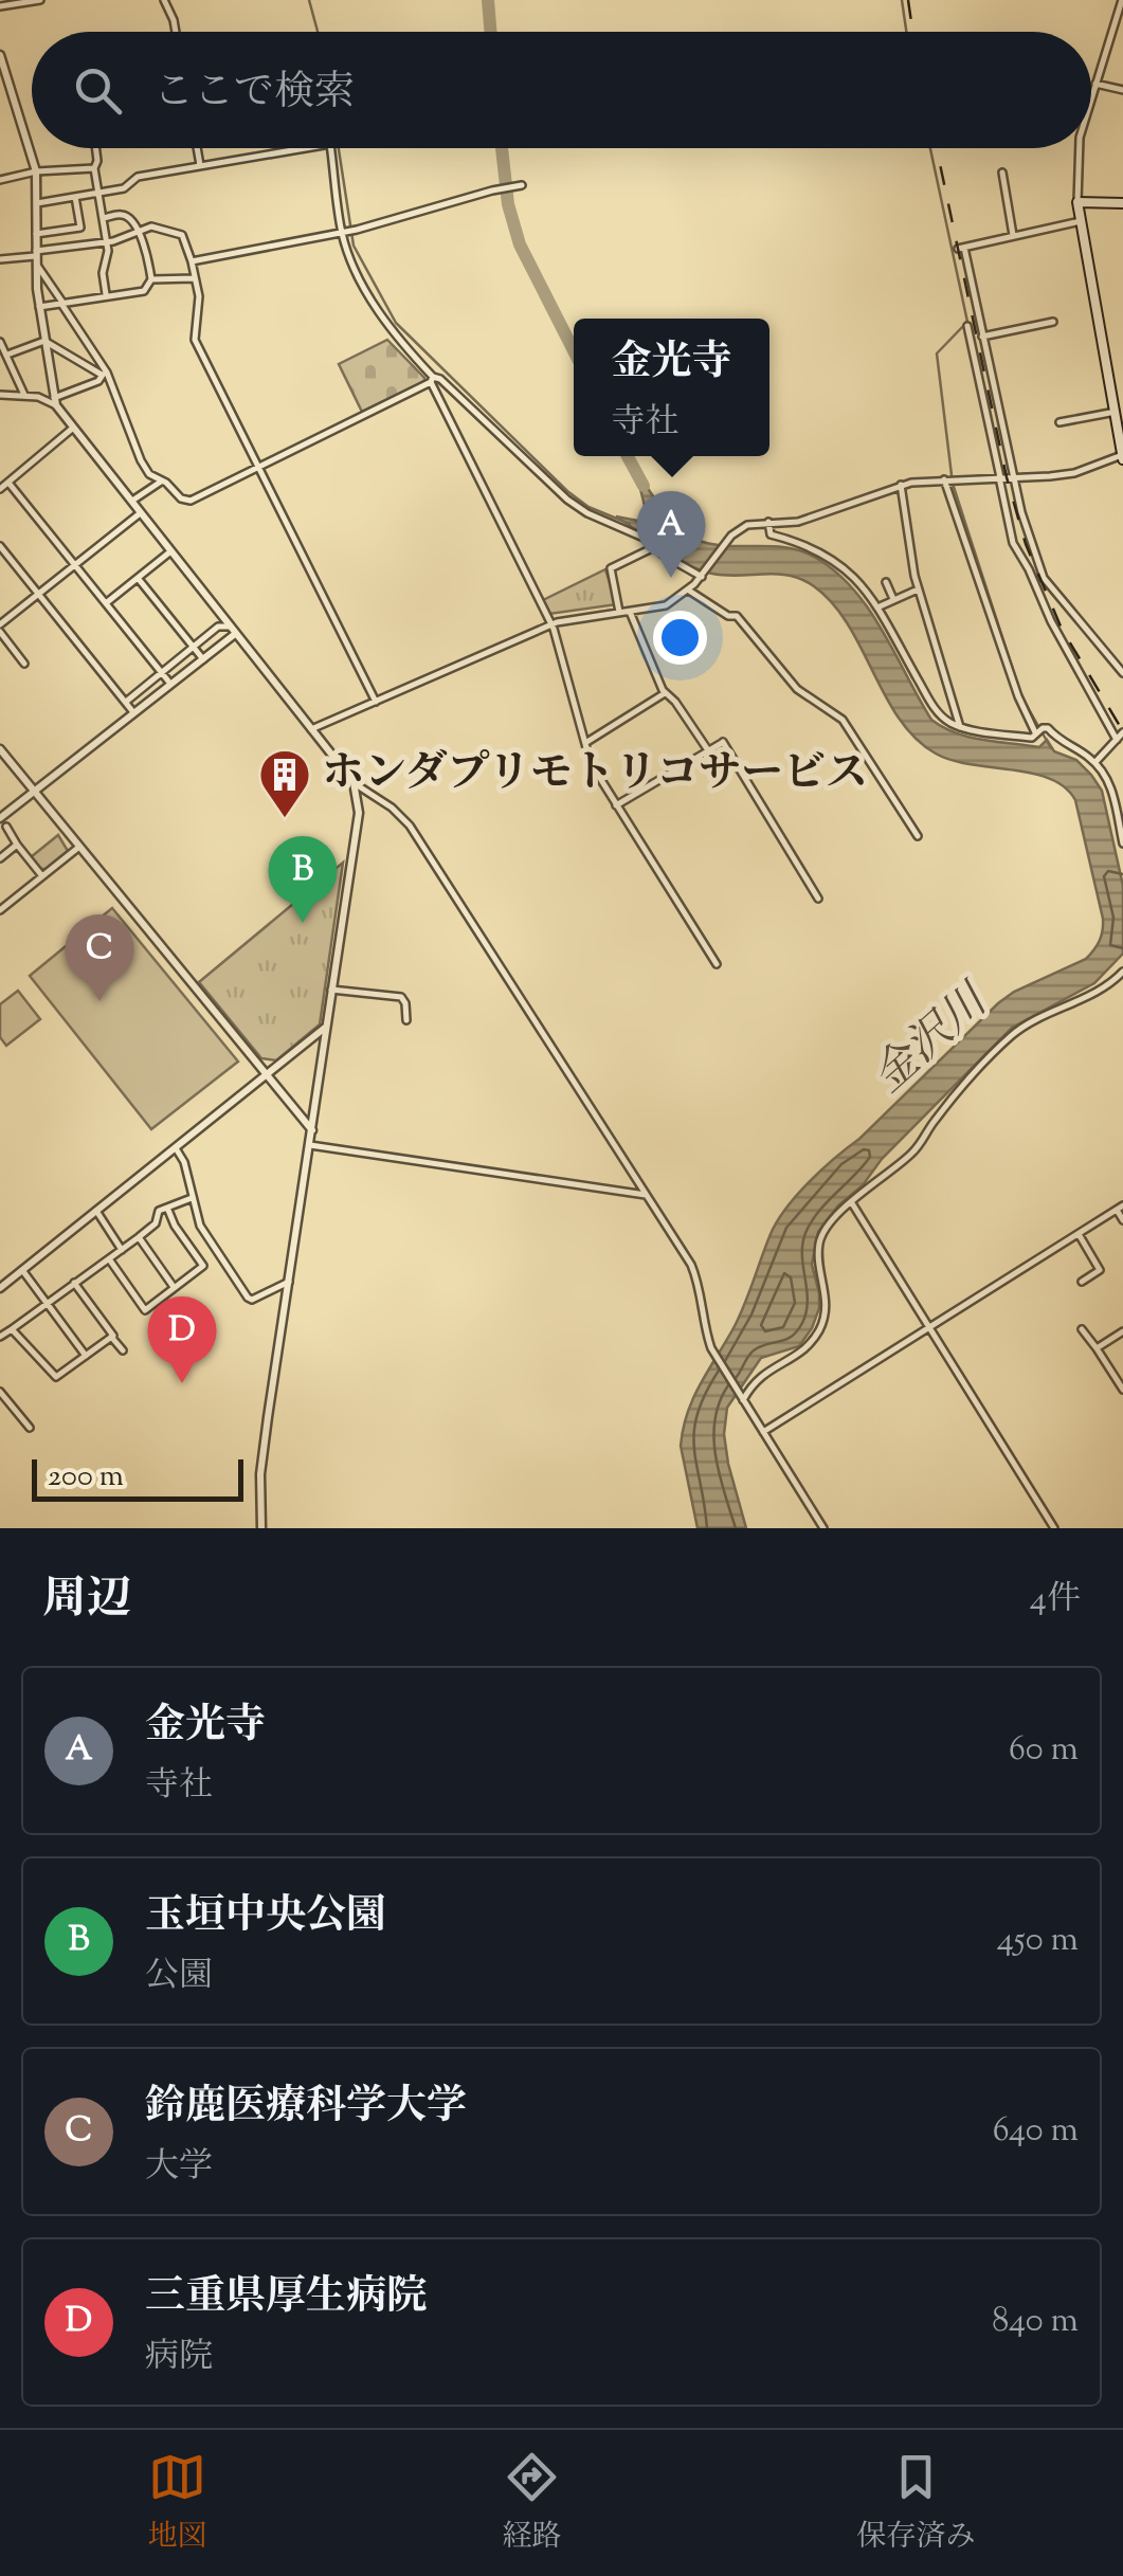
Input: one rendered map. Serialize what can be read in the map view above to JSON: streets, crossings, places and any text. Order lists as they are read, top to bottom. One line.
{"water":["金沢川"],"places":{"building":["ホンダプリモトリコサービス"]},"scale_bar":"200 m","page":{"search":"ここで検索","popup":["金光寺","寺社"],"pins":["A","B","C","D"],"scale":"200 m","heading":["周辺","4件"],"list":[{"mark":"A","name":"金光寺","note":"寺社","value":"60 m"},{"mark":"B","name":"玉垣中央公園","note":"公園","value":"450 m"},{"mark":"C","name":"鈴鹿医療科学大学","note":"大学","value":"640 m"},{"mark":"D","name":"三重県厚生病院","note":"病院","value":"840 m"}],"nav":["地図","経路","保存済み"]}}
